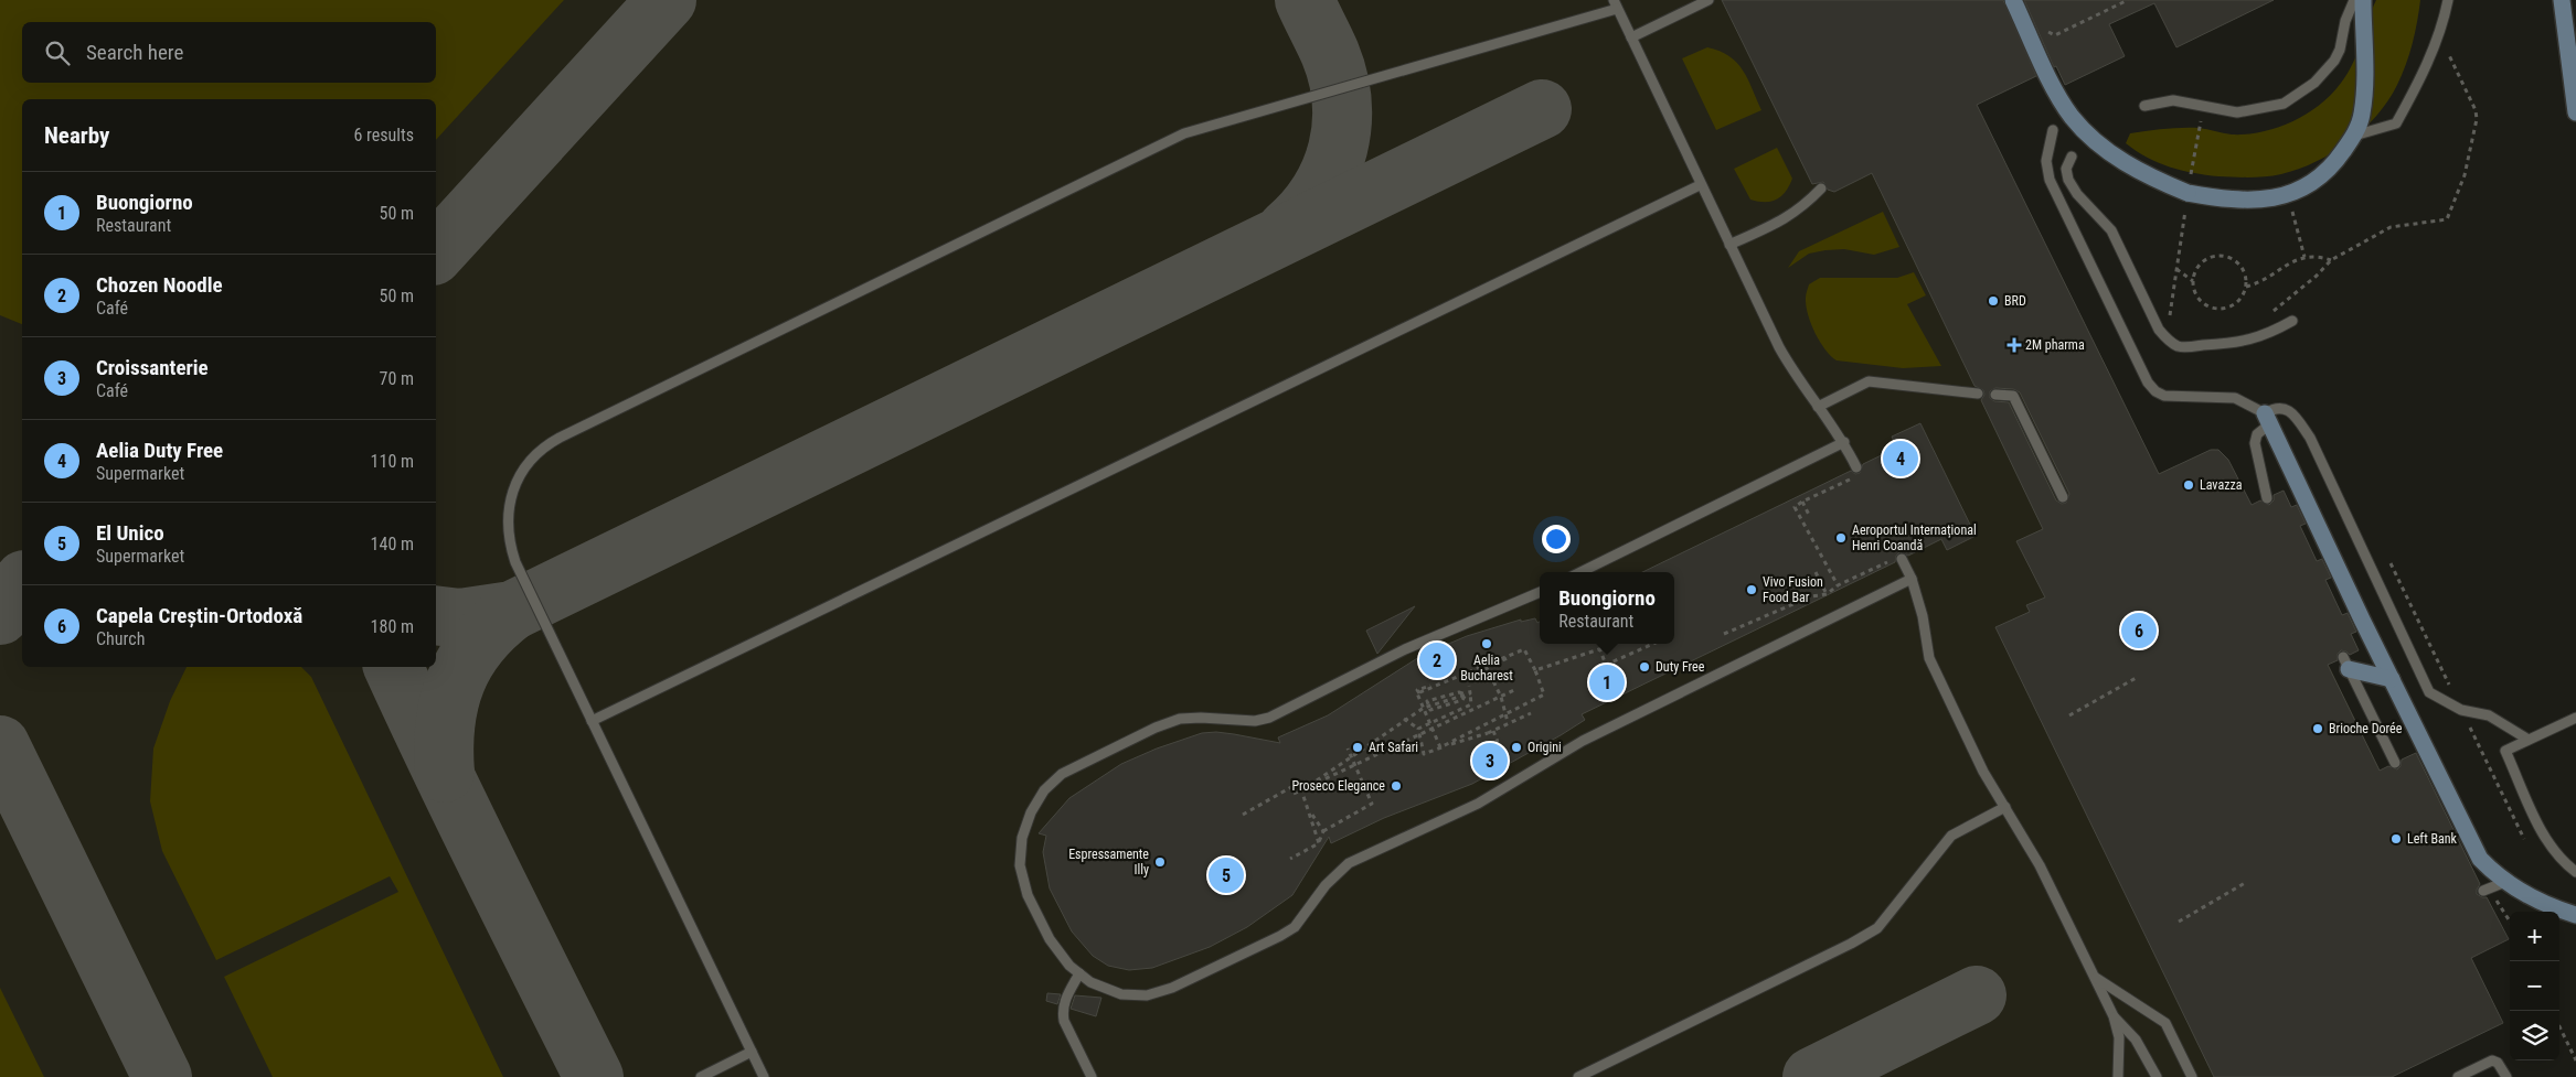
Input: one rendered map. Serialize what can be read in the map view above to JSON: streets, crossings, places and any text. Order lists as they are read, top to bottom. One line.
{"places":{"other":["BRD","Lavazza","Aeroportul Internațional Henri Coandă","Vivo Fusion Food Bar","Aelia Bucharest","Duty Free","Brioche Dorée","Art Safari","Origini","Proseco Elegance","Left Bank","Espressamente Illy"],"health":["2M pharma"]},"page":{"search":"Search here","heading":["Nearby","6 results"],"list":[{"mark":"1","name":"Buongiorno","note":"Restaurant","value":"50 m"},{"mark":"2","name":"Chozen Noodle","note":"Café","value":"50 m"},{"mark":"3","name":"Croissanterie","note":"Café","value":"70 m"},{"mark":"4","name":"Aelia Duty Free","note":"Supermarket","value":"110 m"},{"mark":"5","name":"El Unico","note":"Supermarket","value":"140 m"},{"mark":"6","name":"Capela Creștin-Ortodoxă","note":"Church","value":"180 m"}],"pins":["4","6","2","1","3","5"],"popup":["Buongiorno","Restaurant"],"map_buttons":["+","−"]}}
